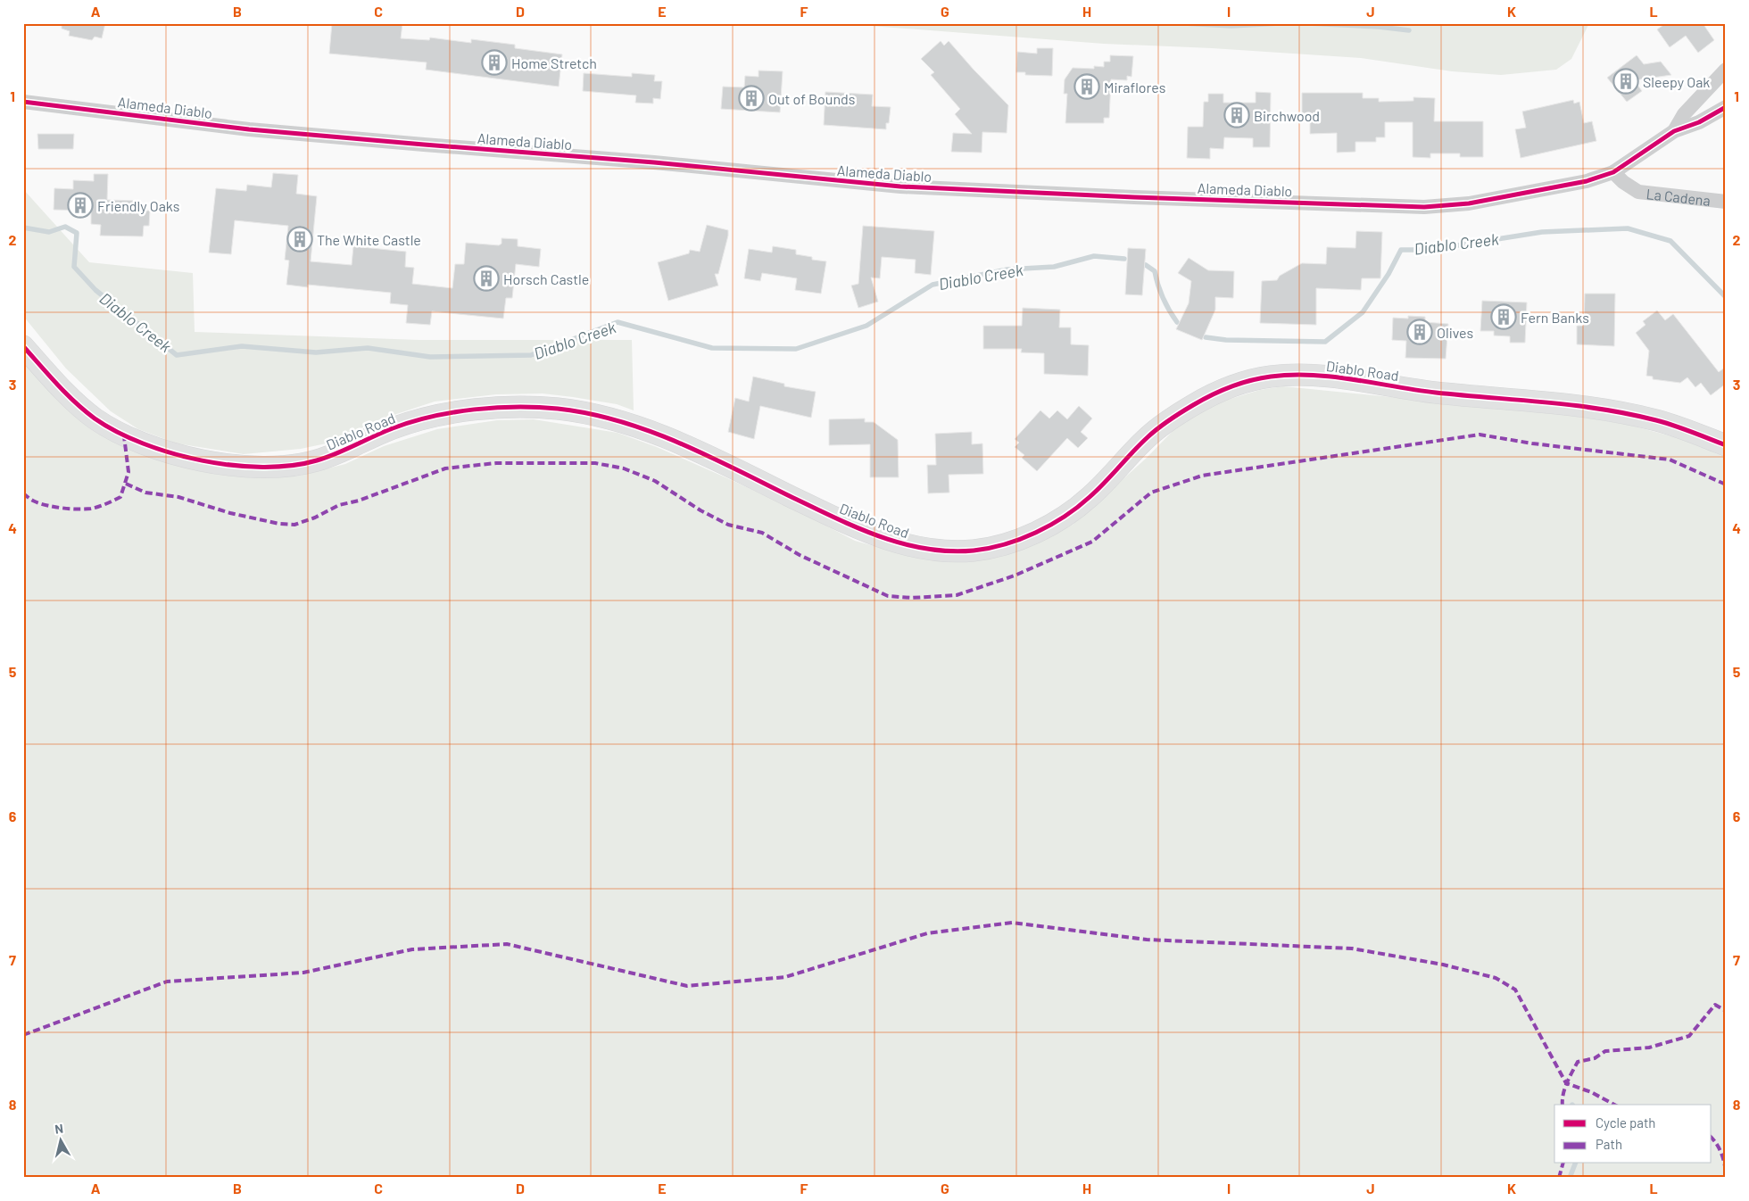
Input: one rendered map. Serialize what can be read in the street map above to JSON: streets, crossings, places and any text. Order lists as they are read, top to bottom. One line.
{"streets":{"street":["Alameda Diablo","La Cadena","Diablo Road"]},"crossings":[["Alameda Diablo","La Cadena"]],"water":["Diablo Creek"],"places":{"building":["Home Stretch","Sleepy Oak","Miraflores","Out of Bounds","Birchwood","Friendly Oaks","The White Castle","Horsch Castle","Fern Banks","Olives"]},"legend":["Cycle path","Path"],"north":"top","grid":{"columns":["A","B","C","D","E","F","G","H","I","J","K","L"],"rows":["1","2","3","4","5","6","7","8"]}}
